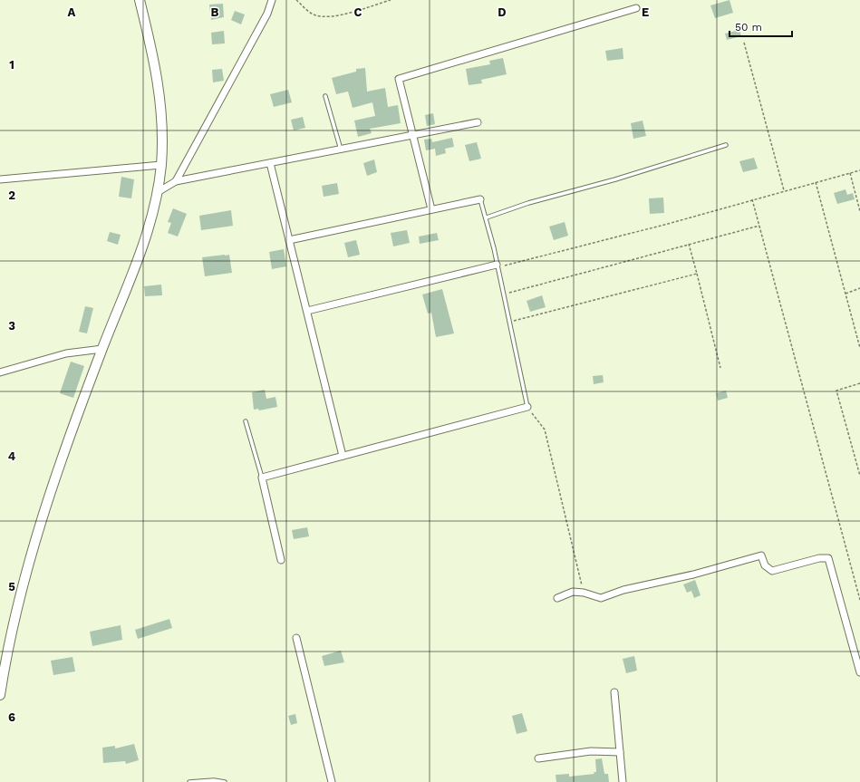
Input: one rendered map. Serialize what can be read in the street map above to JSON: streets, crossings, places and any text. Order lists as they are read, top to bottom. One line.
{"scale_bar":"50 m","grid":{"columns":["A","B","C","D","E"],"rows":["1","2","3","4","5","6"]}}
